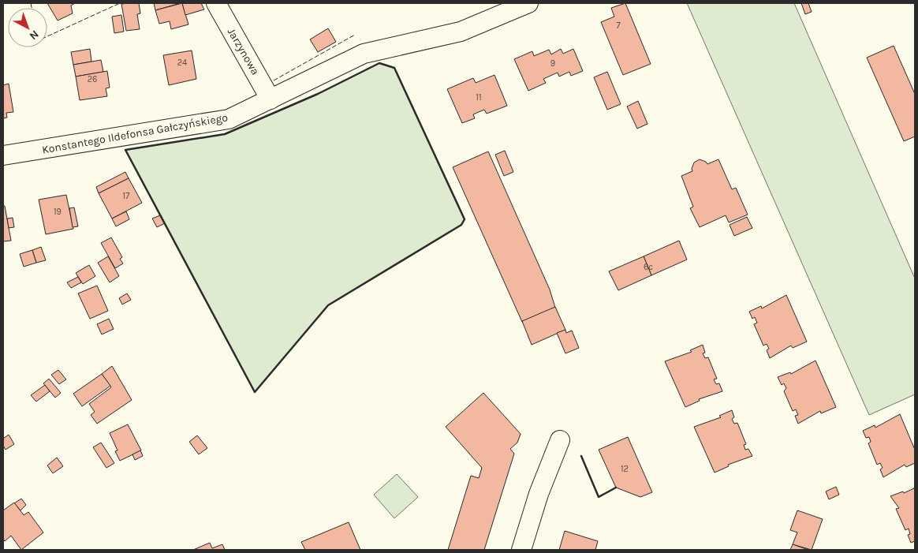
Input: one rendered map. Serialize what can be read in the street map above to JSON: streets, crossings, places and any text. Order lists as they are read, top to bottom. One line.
{"streets":{"street":["Jarzynowa","Konstantego Ildefonsa Gałczyńskiego"]},"crossings":[["Jarzynowa","Konstantego Ildefonsa Gałczyńskiego"]],"house_numbers":["7","24","9","26","11","17","19","6c","12"],"north":"bottom right"}
